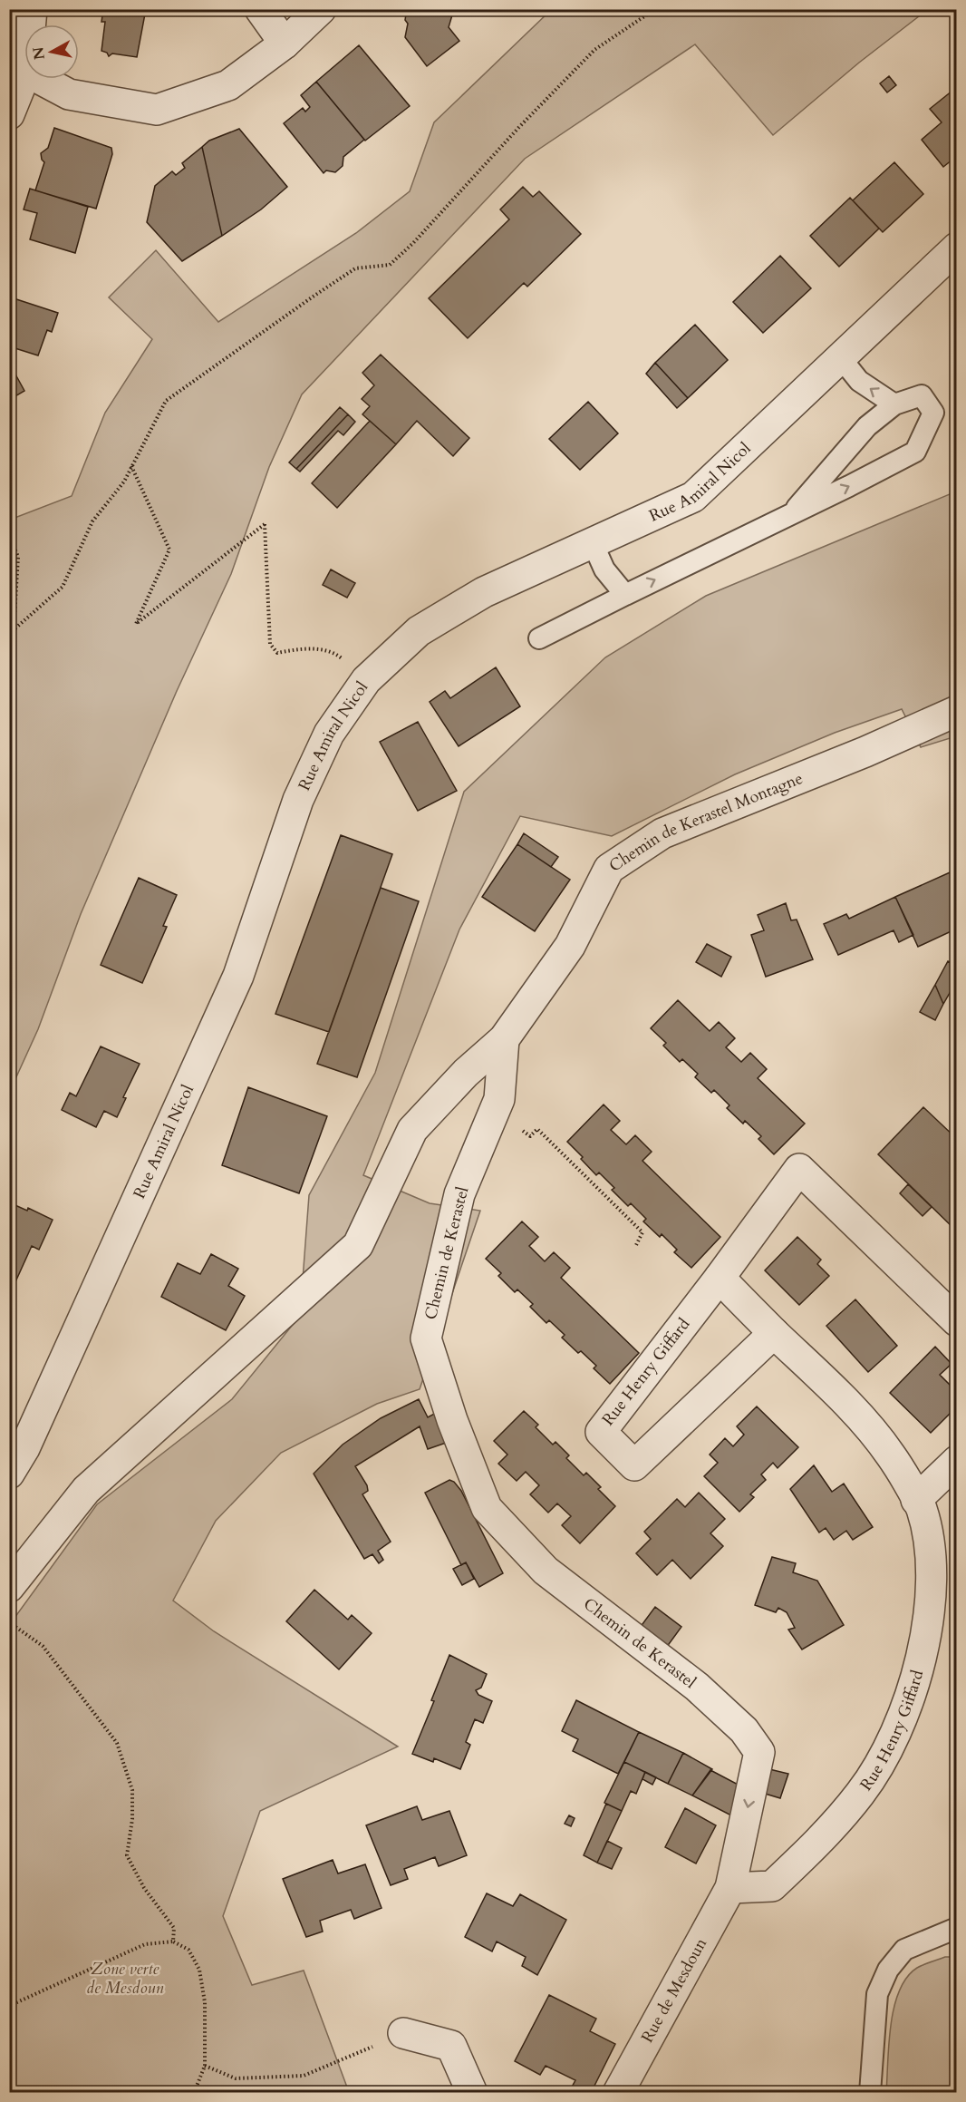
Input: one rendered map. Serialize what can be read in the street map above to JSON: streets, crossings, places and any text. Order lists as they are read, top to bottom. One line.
{"streets":{"street":["Rue Amiral Nicol","Chemin de Kerastel Montagne","Chemin de Kerastel","Rue Henry Giffard","Rue de Mesdoun"]},"crossings":[["Chemin de Kerastel Montagne","Chemin de Kerastel"],["Chemin de Kerastel","Rue Henry Giffard"],["Chemin de Kerastel","Rue de Mesdoun"],["Rue Henry Giffard","Rue de Mesdoun"]],"one_way":["Chemin de Kerastel"],"parks":["Zone verte de Mesdoun"],"north":"left"}
